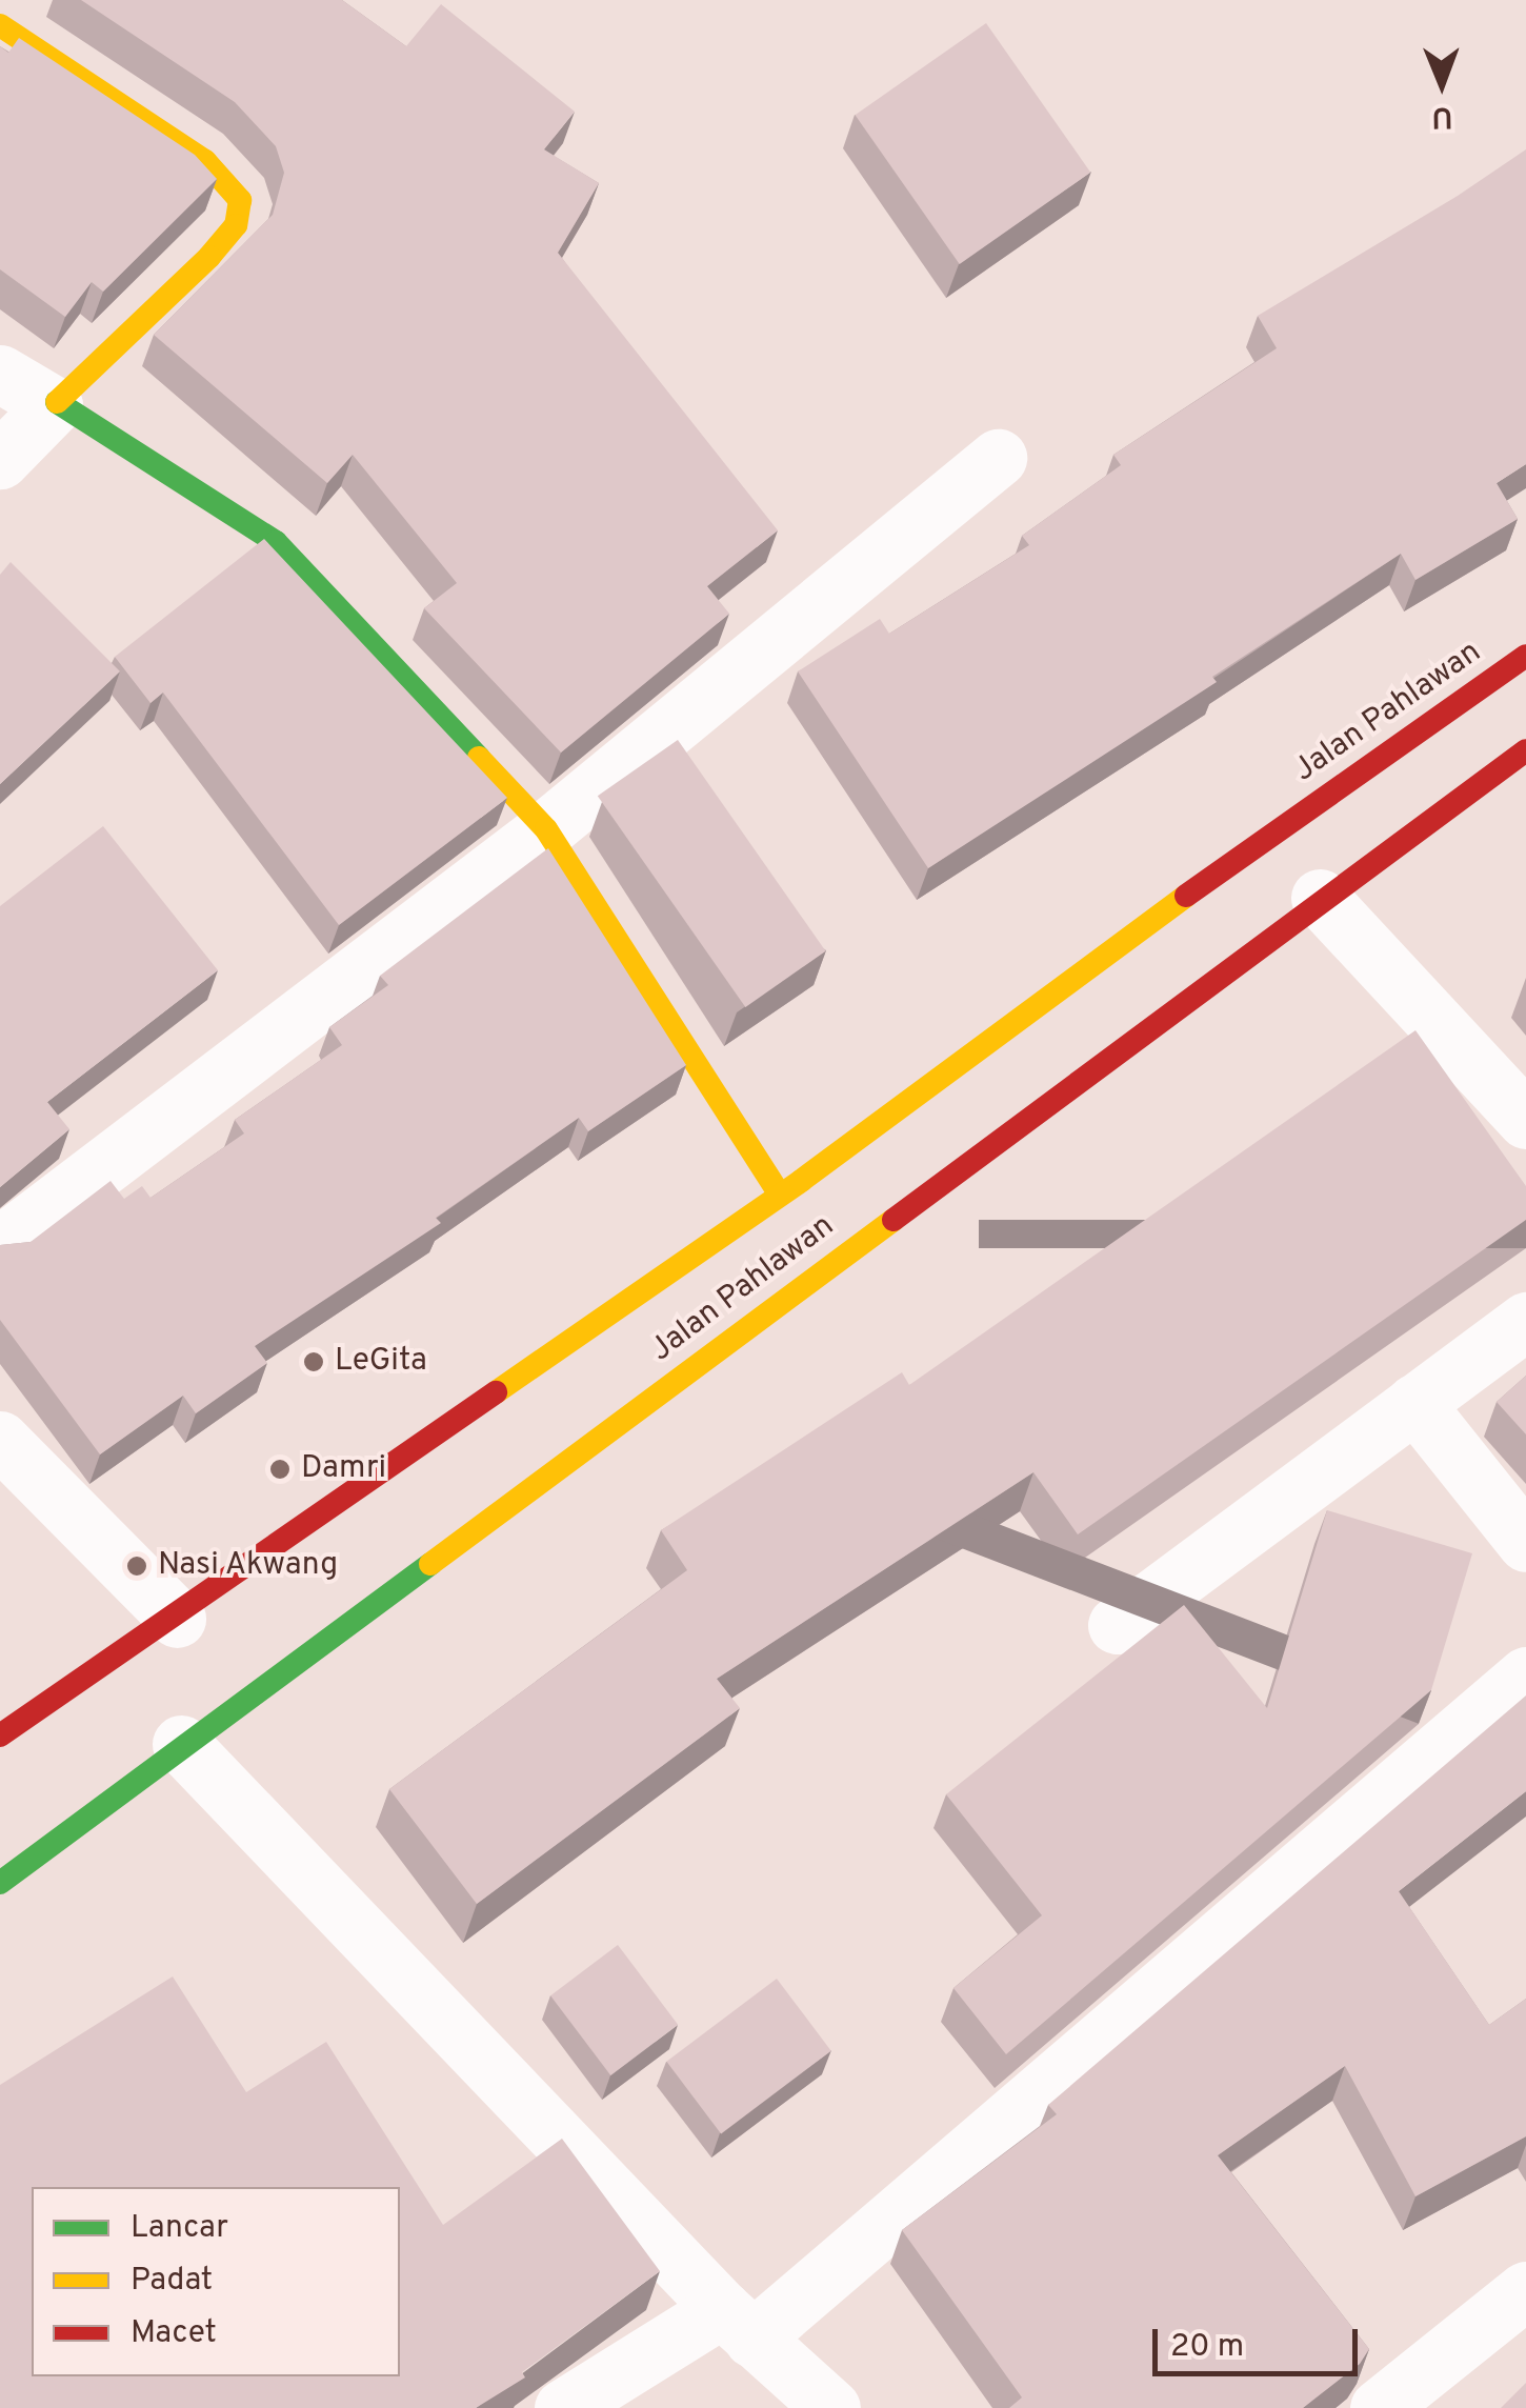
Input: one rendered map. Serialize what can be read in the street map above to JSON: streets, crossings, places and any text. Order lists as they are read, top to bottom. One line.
{"streets":{"main road":["Jalan Pahlawan"]},"places":["LeGita","Damri","Nasi Akwang"],"legend":["Lancar","Padat","Macet"],"scale_bar":"20 m","north":"bottom"}
